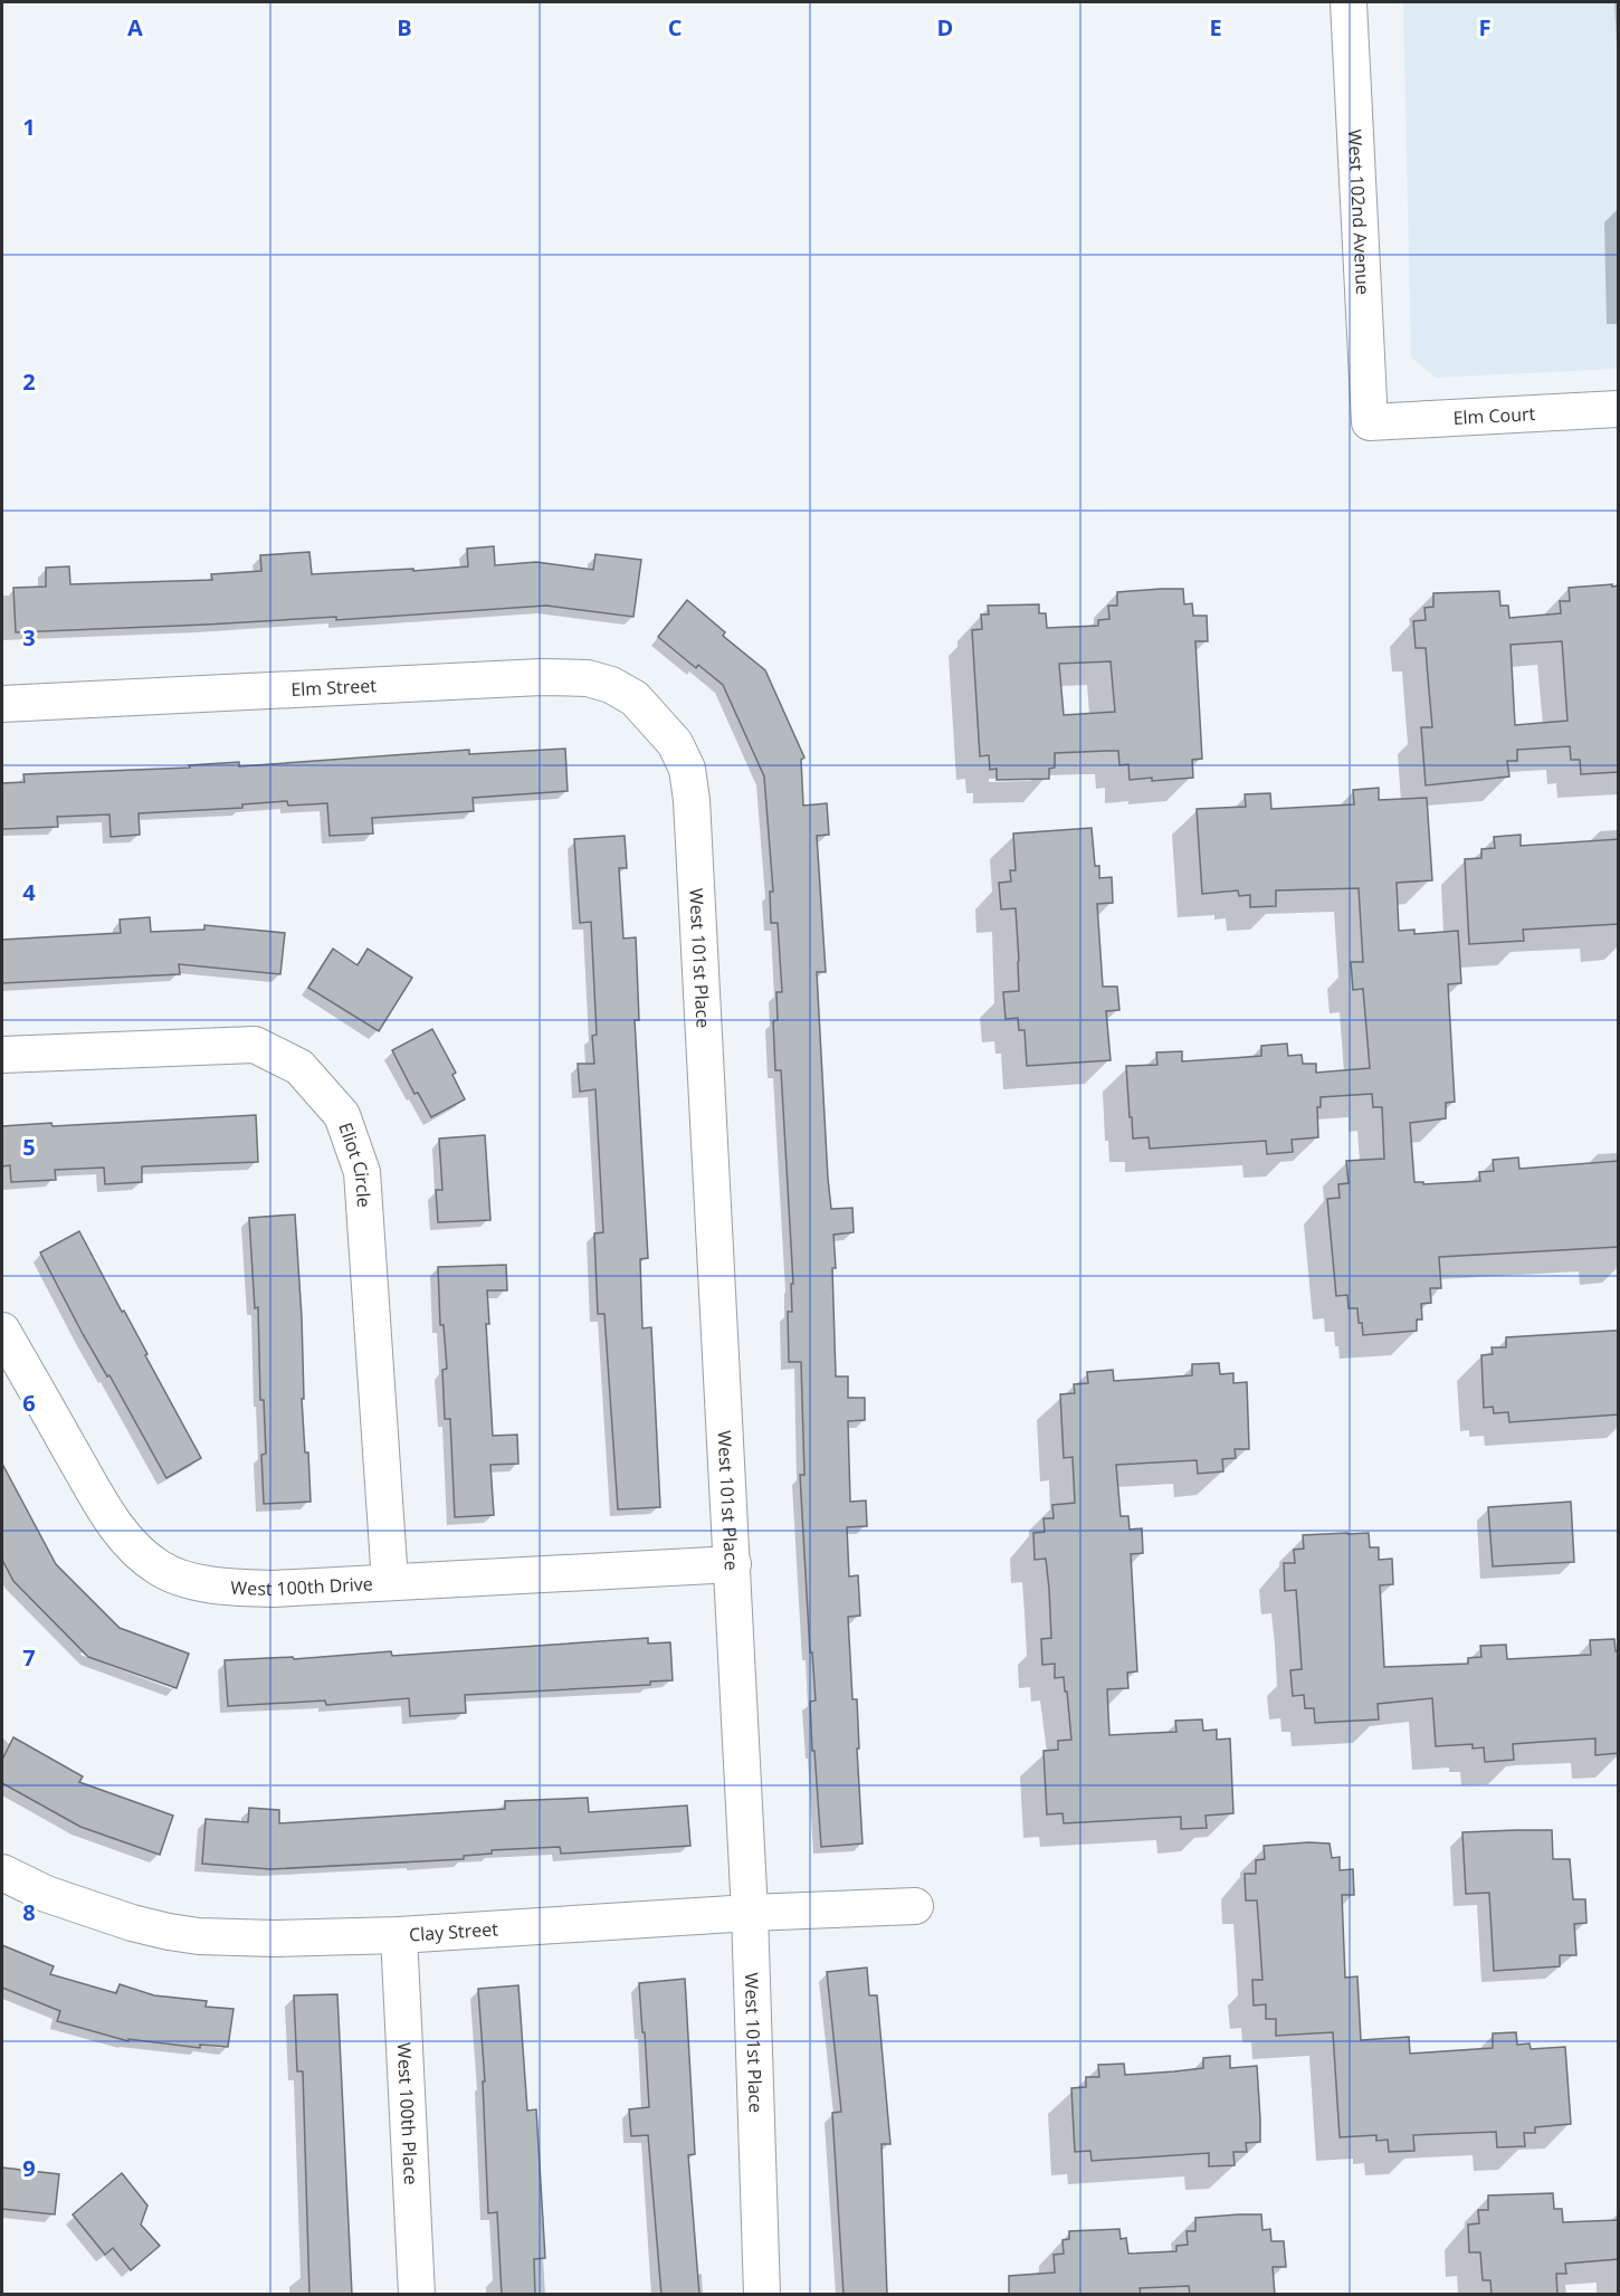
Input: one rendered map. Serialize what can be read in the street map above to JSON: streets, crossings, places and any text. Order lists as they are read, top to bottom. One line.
{"streets":{"street":["West 102nd Avenue","Elm Court","Elm Street","West 101st Place","Eliot Circle","West 100th Drive","Clay Street","West 100th Place"]},"crossings":[["West 102nd Avenue","Elm Court"],["Elm Street","West 101st Place"],["West 101st Place","West 100th Drive"],["West 101st Place","Clay Street"],["Eliot Circle","West 100th Drive"],["Clay Street","West 100th Place"]],"grid":{"columns":["A","B","C","D","E","F"],"rows":["1","2","3","4","5","6","7","8","9"]}}
